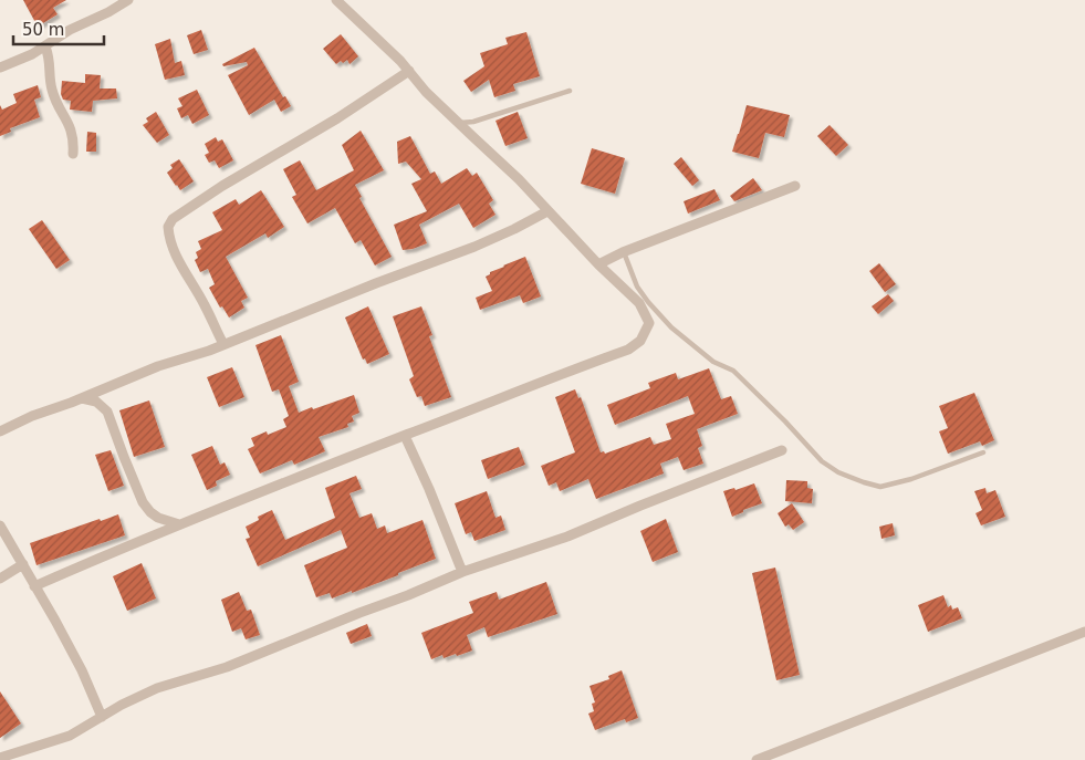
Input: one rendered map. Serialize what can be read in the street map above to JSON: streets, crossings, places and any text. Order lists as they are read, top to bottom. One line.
{"scale_bar":"50 m"}
